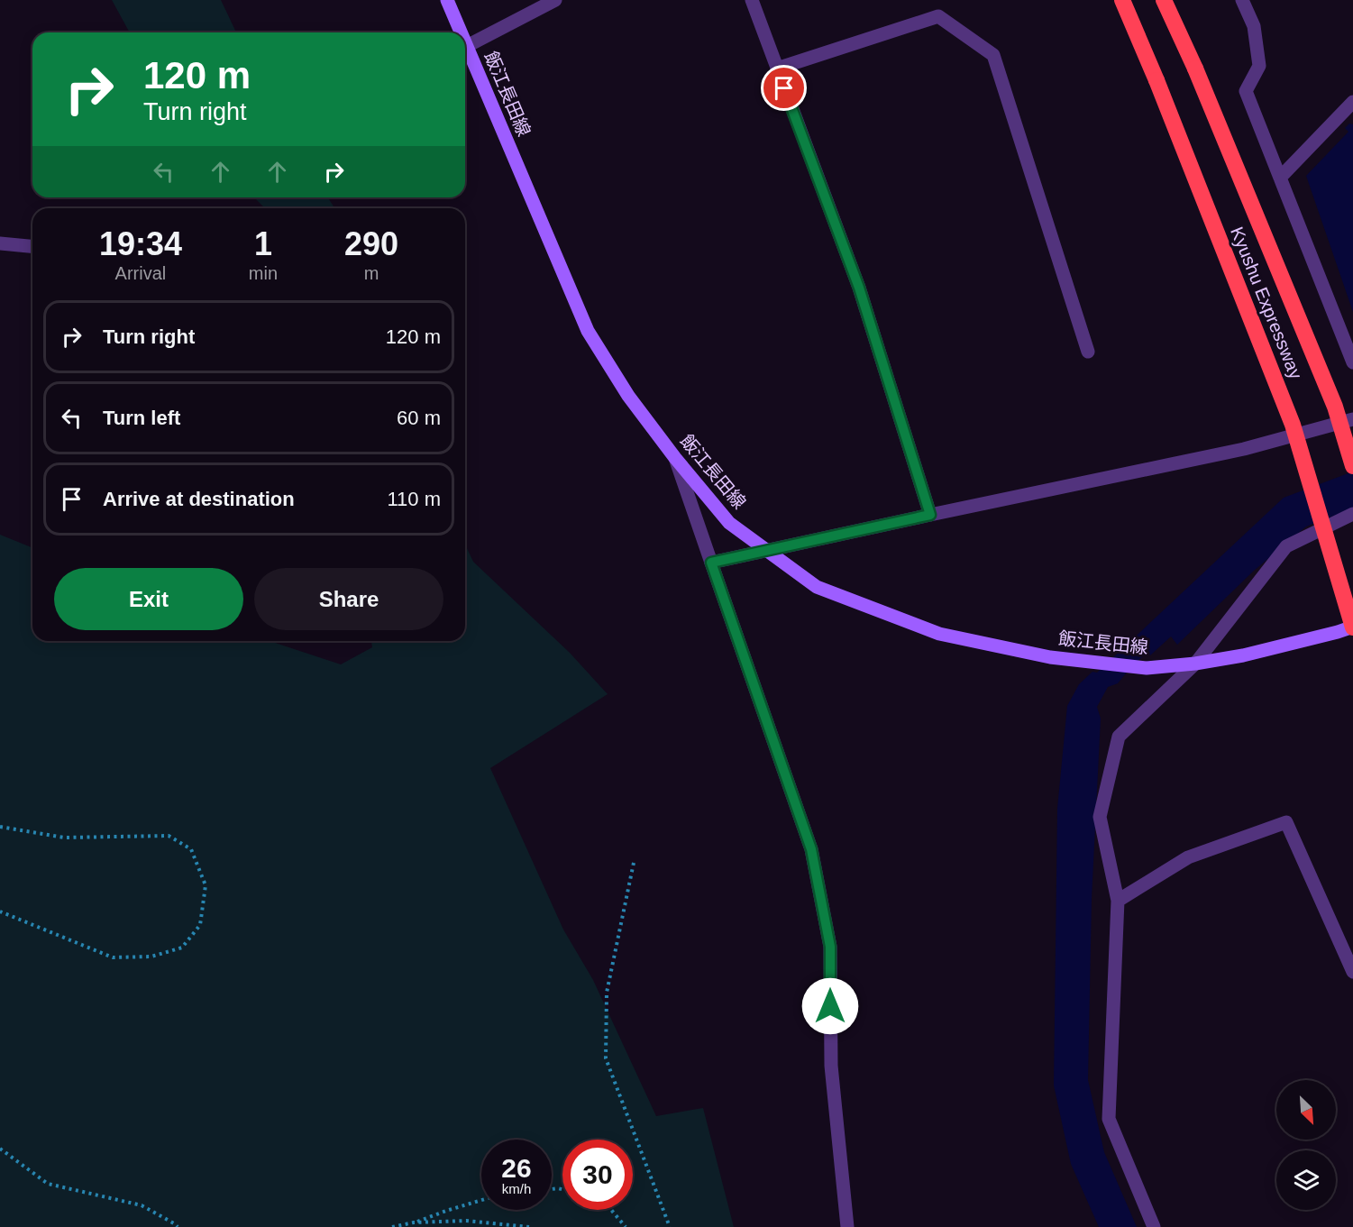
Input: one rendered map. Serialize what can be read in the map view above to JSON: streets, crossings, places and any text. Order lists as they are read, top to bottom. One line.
{"streets":{"highway":["Kyushu Expressway"],"main road":["飯江長田線"]},"crossings":[["飯江長田線","Kyushu Expressway"]],"north":"bottom right","page":{"turn":["120 m","Turn right"],"eta":["19:34","Arrival","1","min","290","m"],"list":[{"name":"Turn right","value":"120 m"},{"name":"Turn left","value":"60 m"},{"name":"Arrive at destination","value":"110 m"}],"buttons":["Exit","Share"],"speed":"26 km/h","limit":"30"}}
